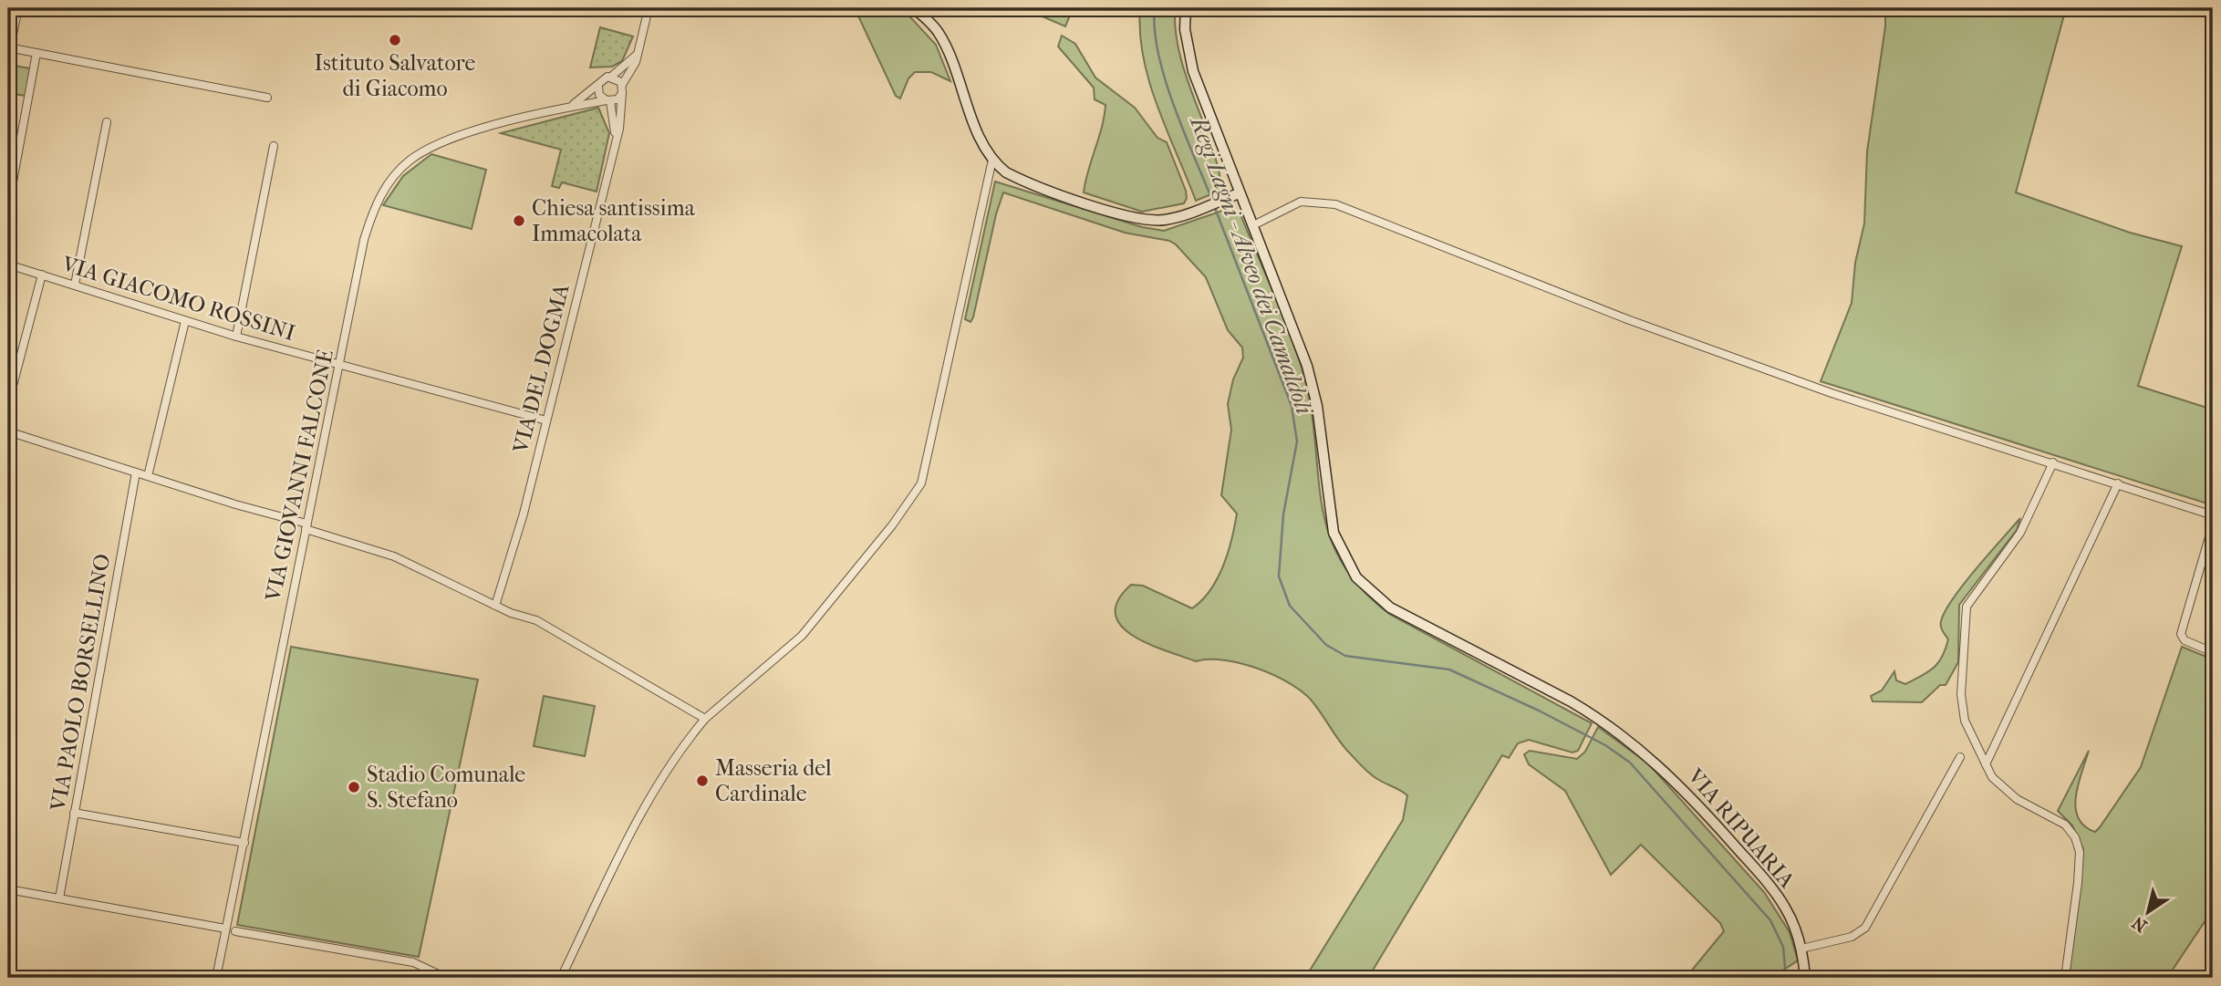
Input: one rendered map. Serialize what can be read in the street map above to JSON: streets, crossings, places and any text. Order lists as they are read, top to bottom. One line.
{"streets":{"street":["VIA GIACOMO ROSSINI","VIA DEL DOGMA","VIA GIOVANNI FALCONE","VIA PAOLO BORSELLINO","VIA RIPUARIA"]},"crossings":[["VIA GIACOMO ROSSINI","VIA DEL DOGMA"],["VIA GIACOMO ROSSINI","VIA GIOVANNI FALCONE"],["VIA DEL DOGMA","VIA GIOVANNI FALCONE"]],"water":["Regi Lagni - Alveo dei Camaldoli"],"places":["Istituto Salvatore di Giacomo","Chiesa santissima Immacolata","Masseria del Cardinale","Stadio Comunale S. Stefano"],"north":"bottom left"}
